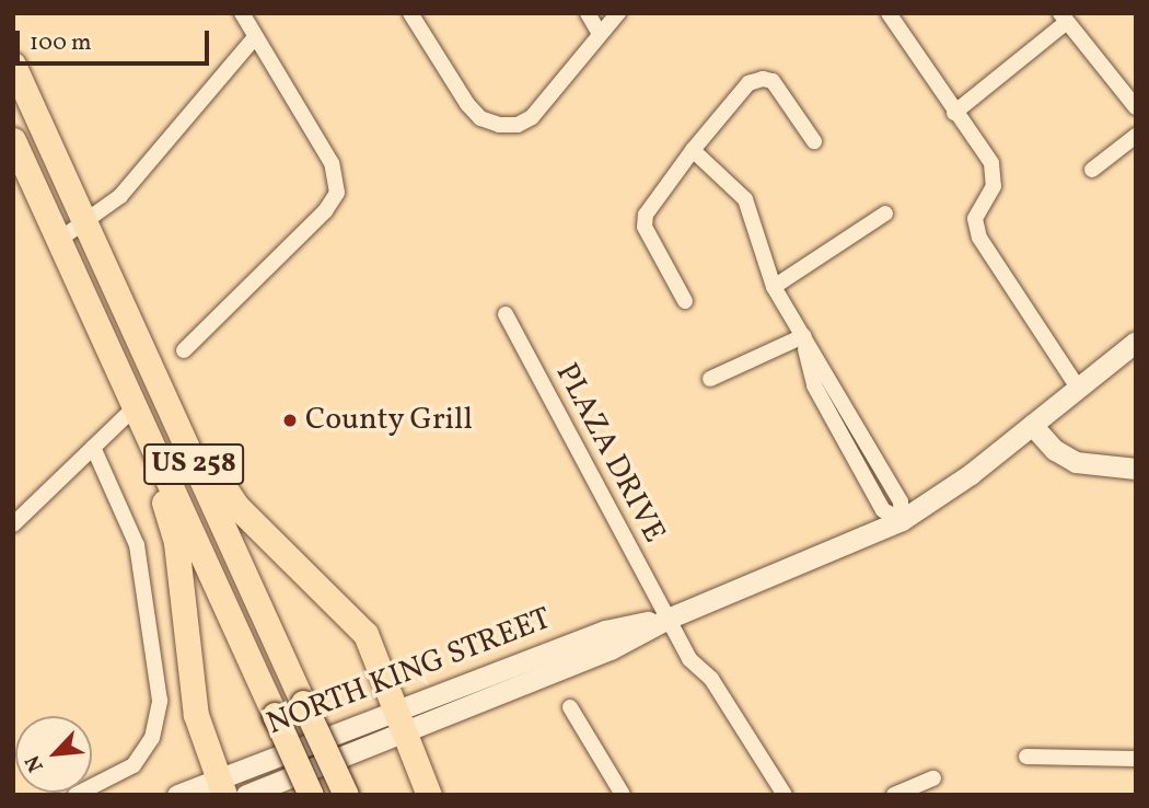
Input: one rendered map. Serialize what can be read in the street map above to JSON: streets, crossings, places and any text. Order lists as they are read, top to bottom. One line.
{"streets":{"main road":["US 258","NORTH KING STREET"],"street":["PLAZA DRIVE"]},"crossings":[["PLAZA DRIVE","NORTH KING STREET"]],"places":["County Grill"],"scale_bar":"100 m","north":"bottom left"}
